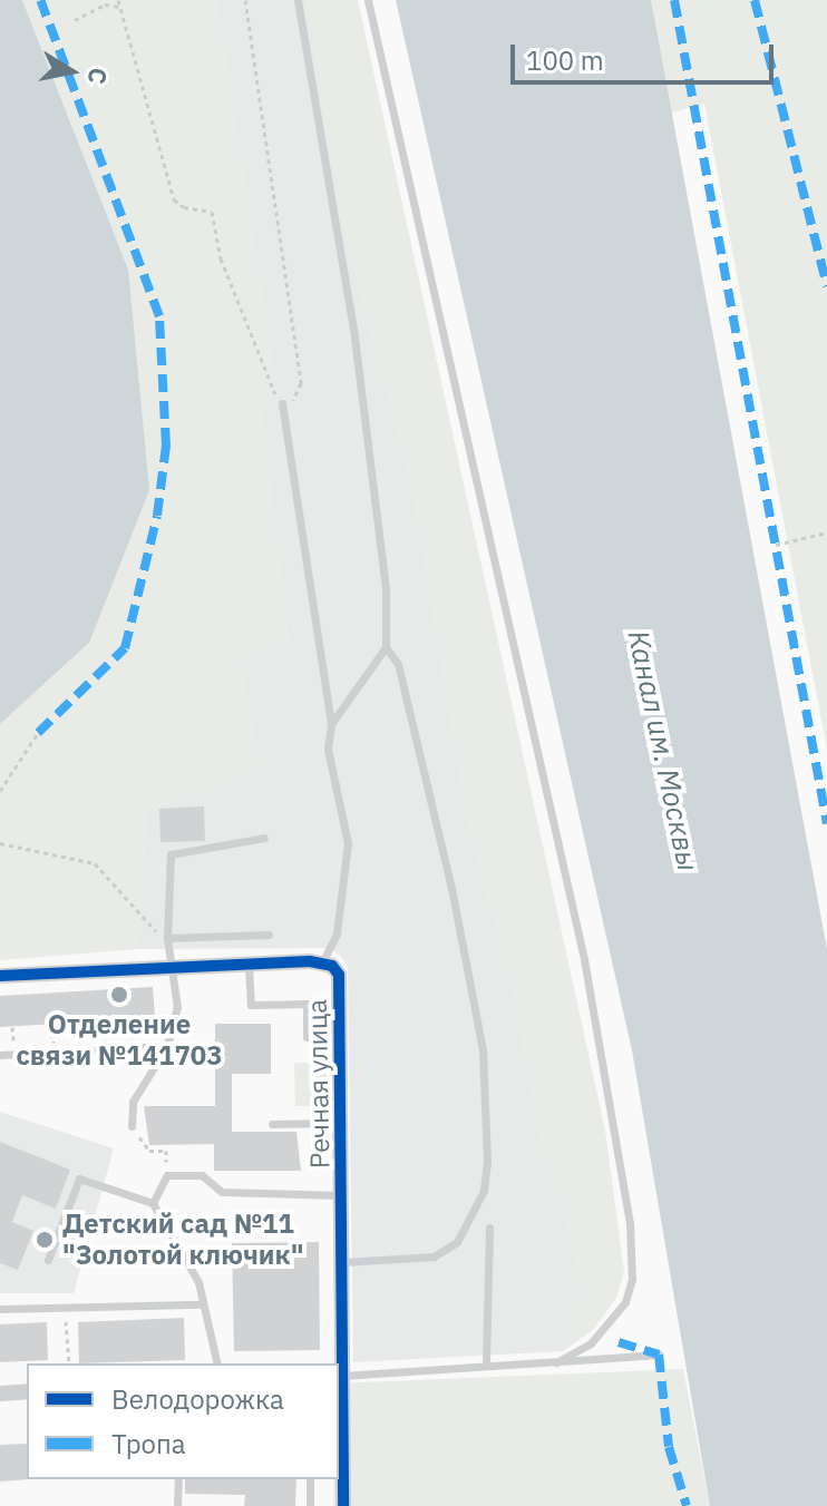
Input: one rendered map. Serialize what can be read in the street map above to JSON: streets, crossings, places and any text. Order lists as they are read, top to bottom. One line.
{"streets":{"street":["Речная улица"]},"water":["Канал им. Москвы"],"places":["Отделение связи №141703","Детский сад №11 \"Золотой ключик\""],"legend":["Велодорожка","Тропа"],"scale_bar":"100 m","north":"right"}
